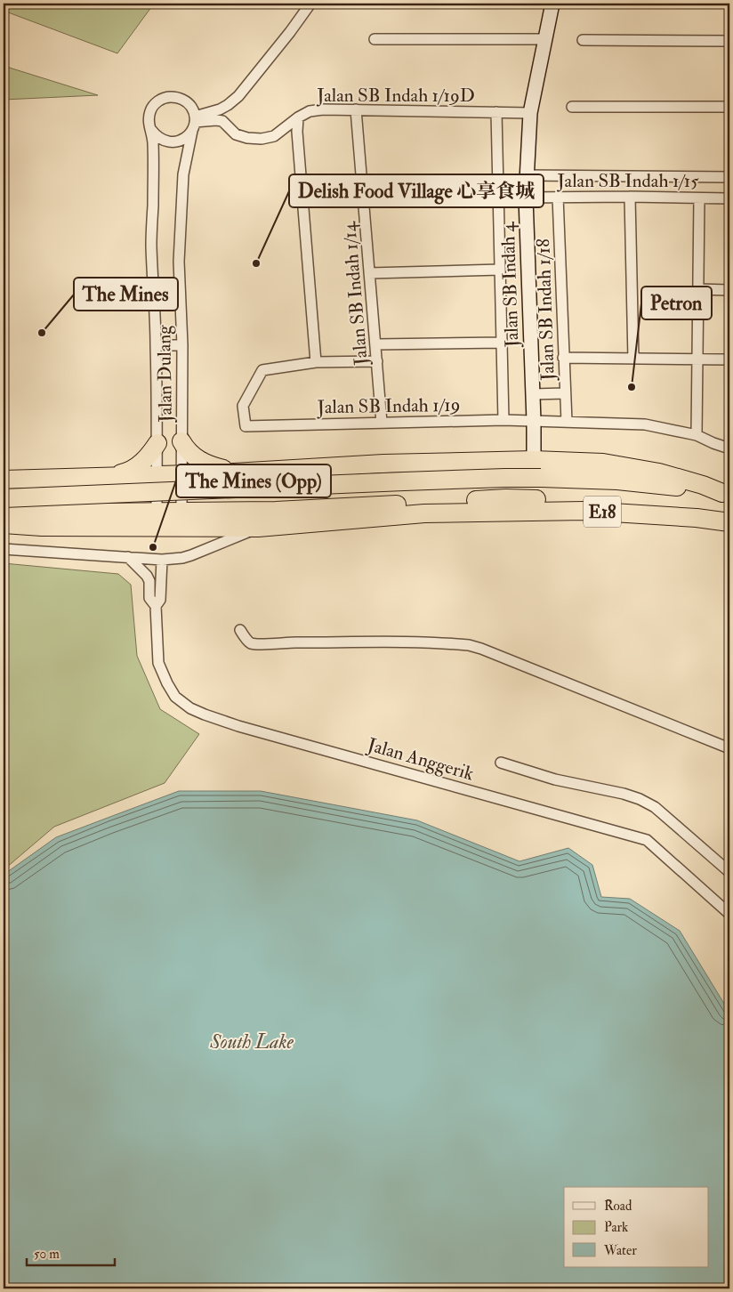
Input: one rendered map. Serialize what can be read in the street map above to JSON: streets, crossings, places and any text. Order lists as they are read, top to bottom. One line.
{"streets":{"highway":["E18"],"street":["Jalan SB Indah 1/19D","Jalan SB Indah 1/15","Jalan SB Indah 4","Jalan SB Indah 1/14","Jalan SB Indah 1/18","Jalan Dulang","Jalan SB Indah 1/19","Jalan Anggerik"]},"crossings":[["Jalan SB Indah 1/19D","Jalan SB Indah 4"],["Jalan SB Indah 1/19D","Jalan SB Indah 1/14"],["Jalan SB Indah 1/19D","Jalan Dulang"],["Jalan SB Indah 1/15","Jalan SB Indah 4"],["Jalan SB Indah 1/15","Jalan SB Indah 1/18"],["Jalan SB Indah 4","Jalan SB Indah 1/19"],["Jalan SB Indah 1/14","Jalan SB Indah 1/19"],["Jalan SB Indah 1/18","Jalan SB Indah 1/19"]],"water":["South Lake"],"places":["Delish Food Village 心享食城","The Mines","Petron","The Mines (Opp)"],"legend":["Road","Park","Water"],"scale_bar":"50 m"}
